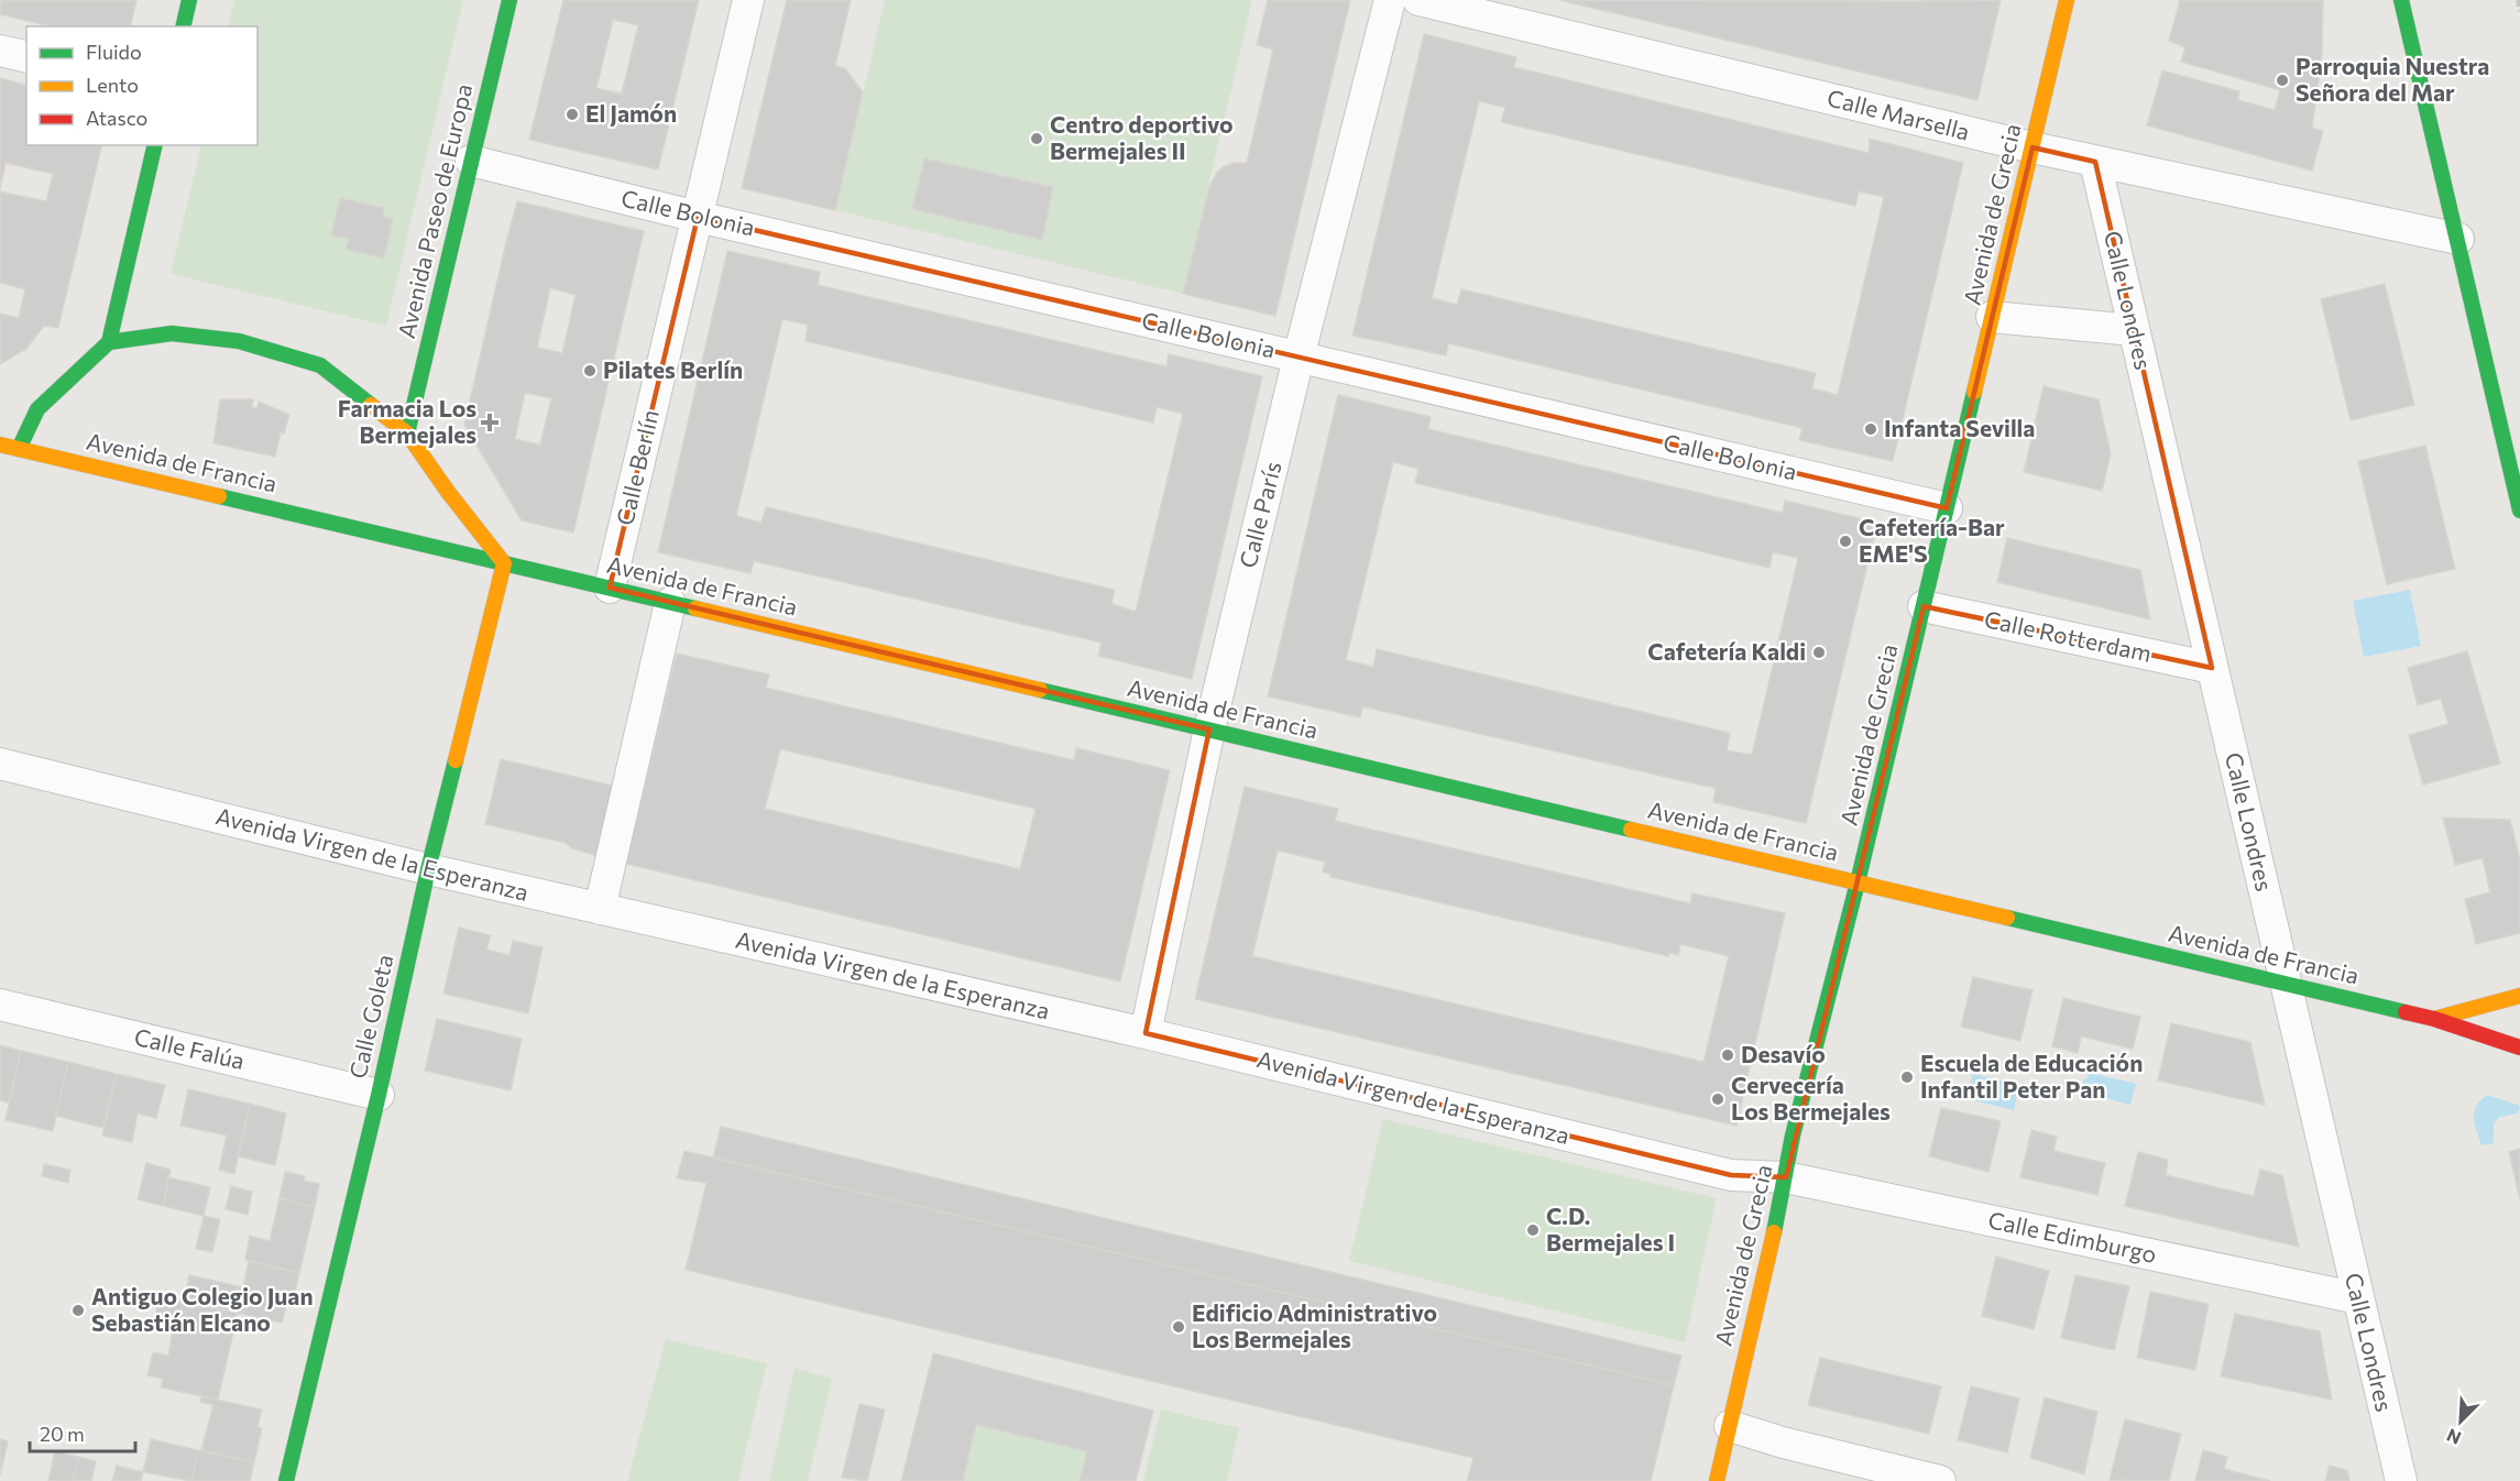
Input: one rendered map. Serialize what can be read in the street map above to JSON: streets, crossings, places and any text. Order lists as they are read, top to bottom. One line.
{"streets":{"street":["Calle Marsella","Avenida Paseo de Europa","Calle Bolonia","Avenida de Grecia","Calle Londres","Avenida de Francia","Calle Berlín","Calle París","Calle Rotterdam","Avenida Virgen de la Esperanza","Calle Goleta","Calle Falúa","Calle Edimburgo"]},"crossings":[["Calle Marsella","Avenida de Grecia"],["Calle Marsella","Calle Londres"],["Avenida Paseo de Europa","Calle Bolonia"],["Calle Bolonia","Avenida de Grecia"],["Calle Bolonia","Calle Berlín"],["Calle Bolonia","Calle París"],["Avenida de Grecia","Avenida de Francia"],["Avenida de Grecia","Calle Rotterdam"],["Avenida de Grecia","Avenida Virgen de la Esperanza"],["Avenida de Grecia","Calle Edimburgo"],["Calle Londres","Avenida de Francia"],["Calle Londres","Calle Rotterdam"],["Calle Londres","Calle Edimburgo"],["Avenida de Francia","Calle Berlín"],["Avenida de Francia","Calle París"],["Avenida de Francia","Calle Goleta"],["Calle París","Avenida Virgen de la Esperanza"],["Avenida Virgen de la Esperanza","Calle Goleta"],["Avenida Virgen de la Esperanza","Calle Edimburgo"],["Calle Goleta","Calle Falúa"]],"places":{"other":["Parroquia Nuestra Señora del Mar","El Jamón","Centro deportivo Bermejales II","Pilates Berlín","Infanta Sevilla","Cafetería-Bar EME'S","Cafetería Kaldi","Desavío","Escuela de Educación Infantil Peter Pan","Cervecería Los Bermejales","C.D. Bermejales I","Antiguo Colegio Juan Sebastián Elcano","Edificio Administrativo Los Bermejales"],"health":["Farmacia Los Bermejales"]},"legend":["Fluido","Lento","Atasco"],"scale_bar":"20 m","north":"bottom left"}
